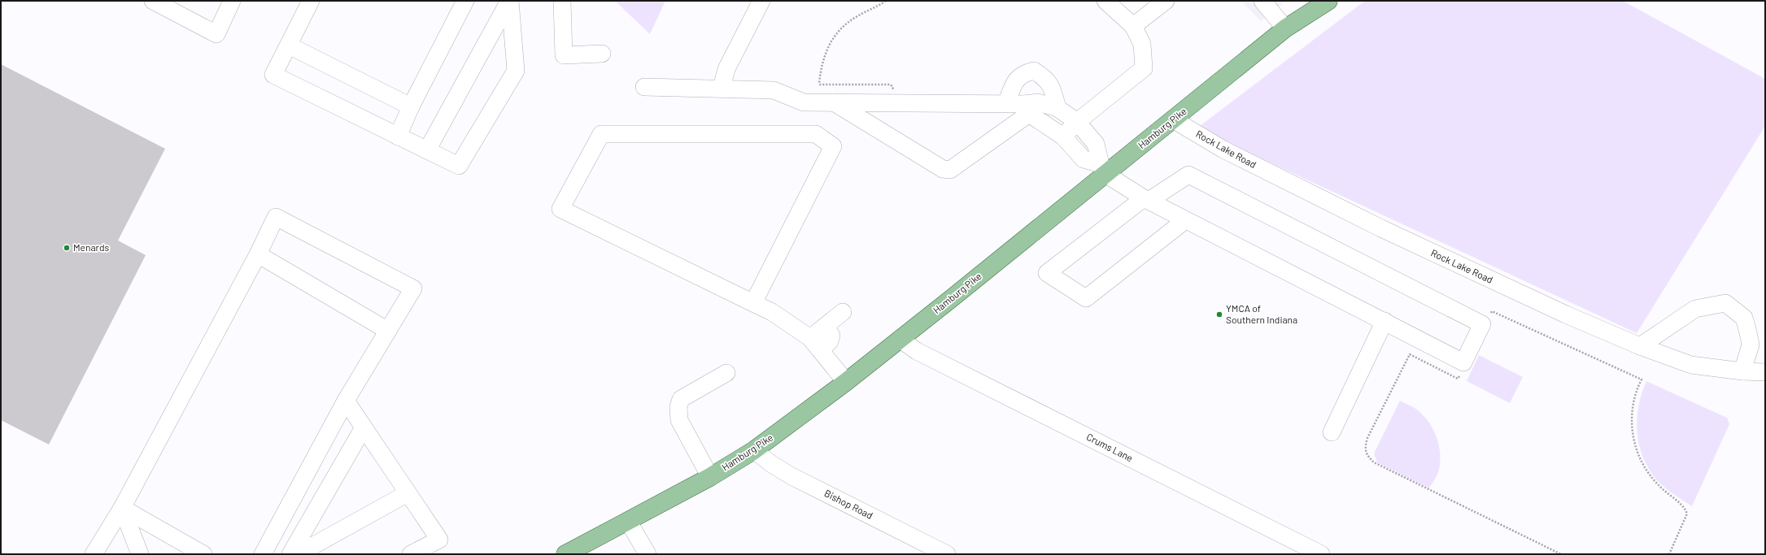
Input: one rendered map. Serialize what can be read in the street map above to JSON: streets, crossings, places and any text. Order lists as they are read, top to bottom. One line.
{"streets":{"main road":["Hamburg Pike"],"street":["Rock Lake Road","Crums Lane","Bishop Road"]},"crossings":[["Hamburg Pike","Rock Lake Road"],["Hamburg Pike","Crums Lane"],["Hamburg Pike","Bishop Road"]],"places":["Menards","YMCA of Southern Indiana"]}
